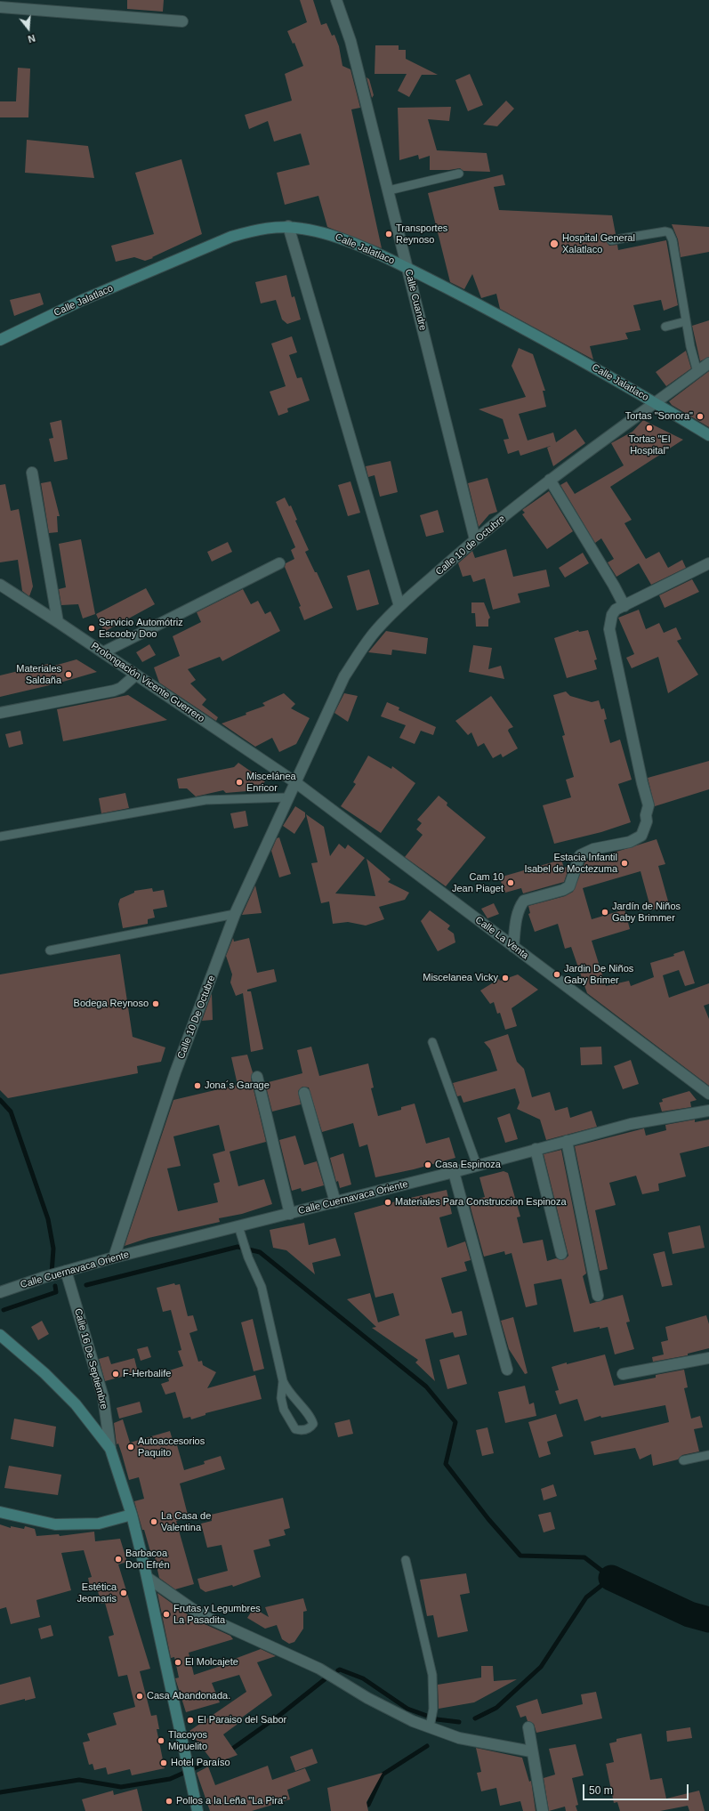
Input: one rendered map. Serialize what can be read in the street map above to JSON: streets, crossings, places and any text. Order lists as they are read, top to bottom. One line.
{"streets":{"main road":["Calle Jalatlaco"],"street":["Calle Cuandre","Calle 10 de Octubre","Prolongación Vicente Guerrero","Calle La Venta","Calle 10 De Octubre","Calle Cuernavaca Oriente","Calle 16 De Septiembre"]},"crossings":[["Calle Jalatlaco","Calle Cuandre"],["Calle Jalatlaco","Calle 10 de Octubre"],["Calle Cuandre","Calle 10 de Octubre"],["Calle 10 de Octubre","Prolongación Vicente Guerrero"],["Calle 10 de Octubre","Calle La Venta"],["Calle 10 de Octubre","Calle 10 De Octubre"],["Prolongación Vicente Guerrero","Calle La Venta"],["Prolongación Vicente Guerrero","Calle 10 De Octubre"],["Calle La Venta","Calle 10 De Octubre"],["Calle 10 De Octubre","Calle Cuernavaca Oriente"],["Calle Cuernavaca Oriente","Calle 16 De Septiembre"]],"places":["Transportes Reynoso","Hospital General Xalatlaco","Tortas \"Sonora\"","Tortas \"El Hospital\"","Servicio Automótriz Escooby Doo","Materiales Saldaña","Miscelánea Enricor","Estacia Infantil Isabel de Moctezuma","Cam 10 Jean Piaget","Jardín de Niños Gaby Brimmer","Jardin De Niños Gaby Brimer","Miscelanea Vicky","Bodega Reynoso","Jona´s Garage","Casa Espinoza","Materiales Para Construccion Espinoza","F-Herbalife","Autoaccesorios Paquito","La Casa de Valentina","Barbacoa Don Efrén","Estética Jeomaris","Frutas y Legumbres La Pasadita","El Molcajete","Casa Abandonada.","El Paraiso del Sabor","Tlacoyos Miguelito","Hotel Paraíso","Pollos a la Leña \"La Pira\""],"scale_bar":"50 m","north":"bottom"}
